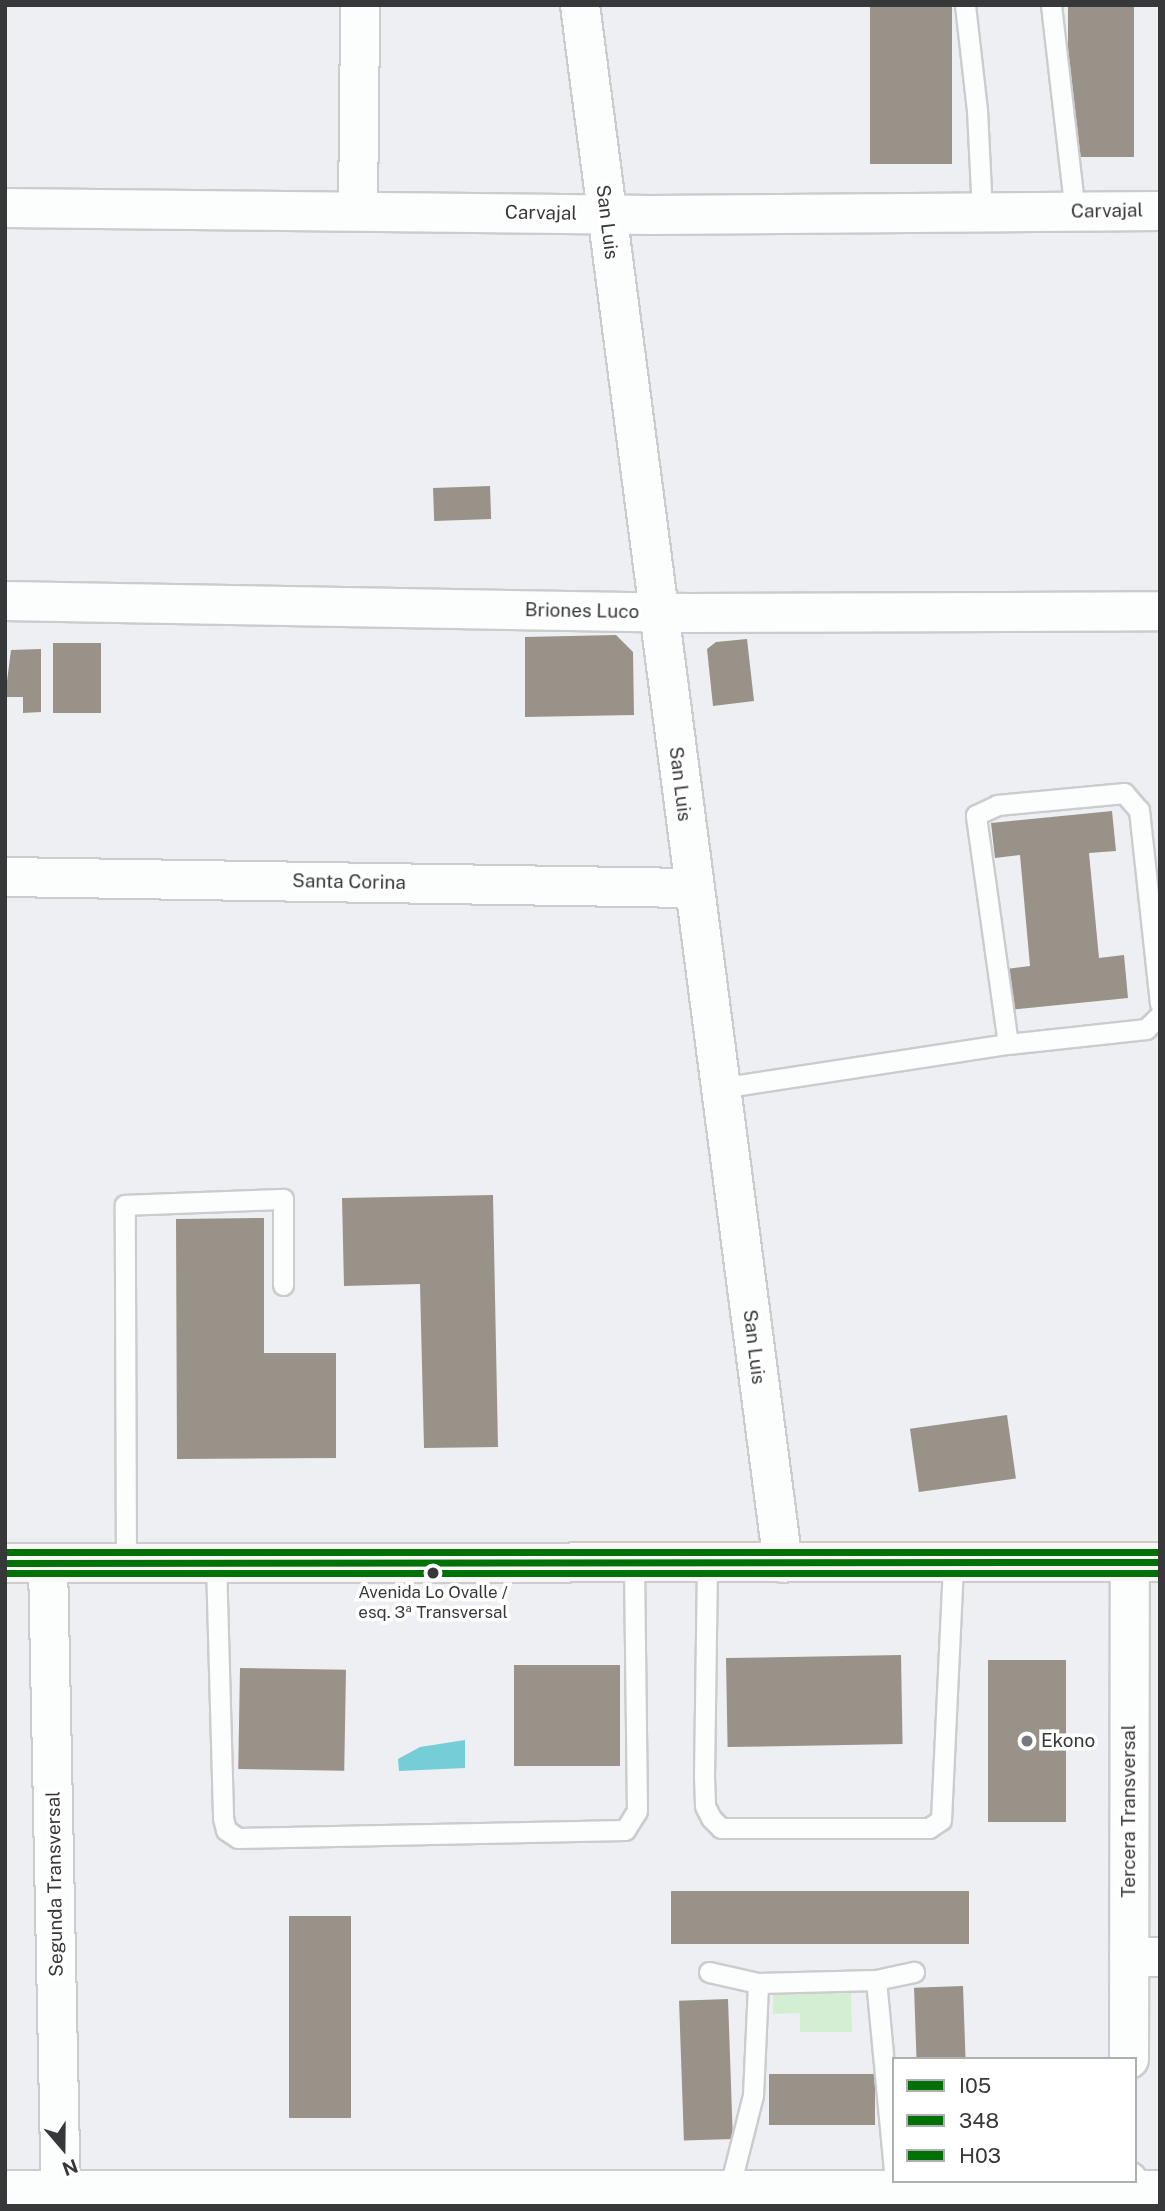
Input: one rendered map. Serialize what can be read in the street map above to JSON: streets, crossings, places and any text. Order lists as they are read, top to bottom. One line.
{"streets":{"street":["Carvajal","San Luis","Briones Luco","Santa Corina","Tercera Transversal","Segunda Transversal"]},"crossings":[["Carvajal","San Luis"],["San Luis","Briones Luco"],["San Luis","Santa Corina"]],"places":["Avenida Lo Ovalle / esq. 3ª Transversal","Ekono"],"lines":["transit line H03","transit line I05","transit line 348"],"legend":["I05","348","H03"],"north":"bottom"}
